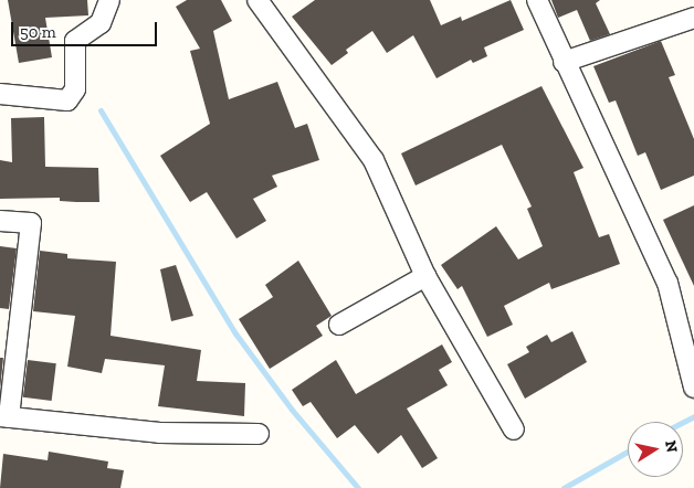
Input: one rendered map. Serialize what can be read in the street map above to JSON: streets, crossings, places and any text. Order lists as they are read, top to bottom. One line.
{"scale_bar":"50 m","north":"right"}
